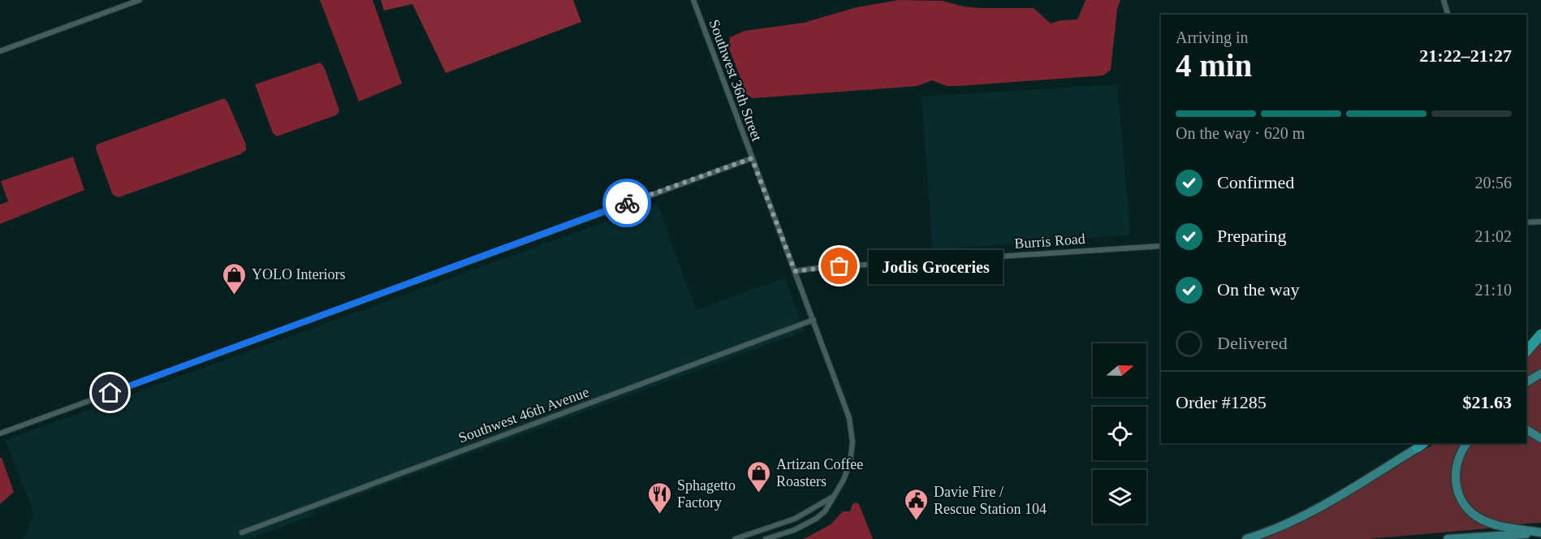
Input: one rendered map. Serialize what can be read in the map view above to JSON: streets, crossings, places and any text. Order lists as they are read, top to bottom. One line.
{"streets":{"street":["Southwest 36th Street","Burris Road","Southwest 46th Avenue"]},"crossings":[["Southwest 36th Street","Burris Road"],["Southwest 36th Street","Southwest 46th Avenue"]],"places":{"other":["Jodis Groceries"],"shop":["YOLO Interiors","Artizan Coffee Roasters"],"restaurant":["Sphagetto Factory"],"public building":["Davie Fire / Rescue Station 104"]},"north":"right","page":{"heading":["4 min","Arriving in","21:22–21:27"],"panel":["Order #1285","$21.63"],"bar":"On the way · 620 m","list":[["Confirmed","20:56"],["Preparing","21:02"],["On the way","21:10"],"Delivered"],"bubble":"Jodis Groceries"}}
